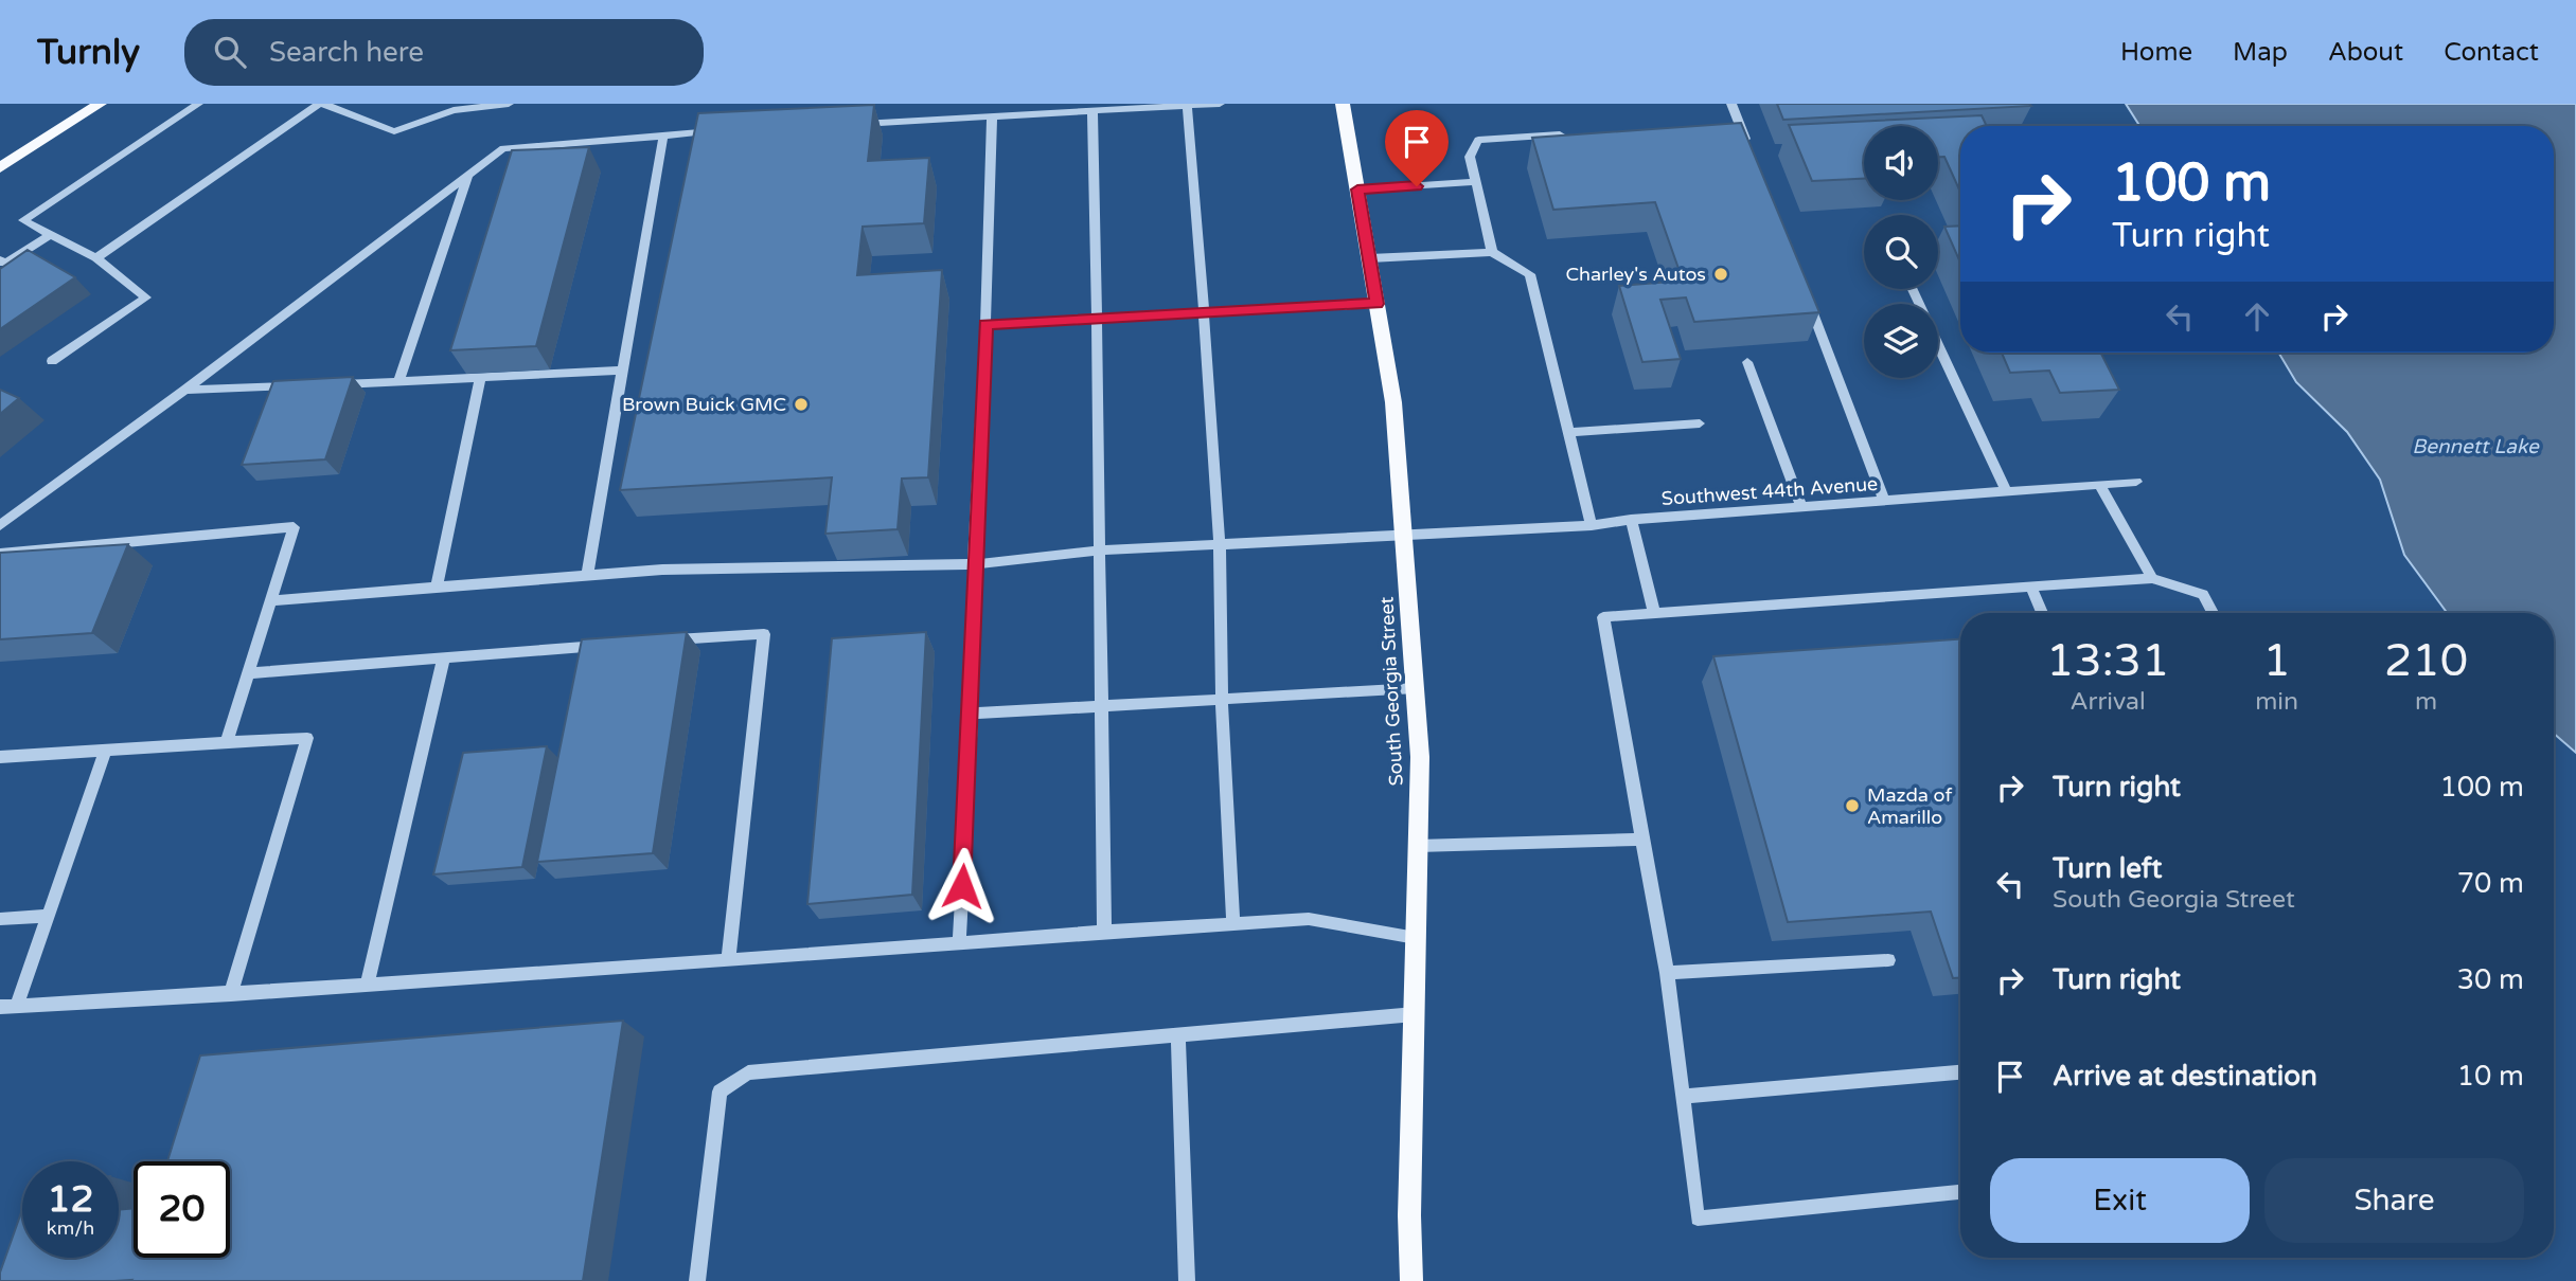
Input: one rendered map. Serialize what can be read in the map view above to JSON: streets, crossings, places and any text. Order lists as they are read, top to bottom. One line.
{"streets":{"main road":["South Georgia Street"],"street":["Southwest 44th Avenue"]},"crossings":[["Southwest 44th Avenue","South Georgia Street"]],"water":["Bennett Lake"],"places":["Charley's Autos","Brown Buick GMC","Mazda of Amarillo"],"page":{"header":"Turnly","search":"Search here","nav":["Home","Map","About","Contact"],"turn":["100 m","Turn right"],"eta":["13:31","Arrival","1","min","210","m"],"list":[{"name":"Turn right","value":"100 m"},{"name":"Turn left","note":"South Georgia Street","value":"70 m"},{"name":"Turn right","value":"30 m"},{"name":"Arrive at destination","value":"10 m"}],"buttons":["Exit","Share"],"speed":"12 km/h","limit":"20"}}
